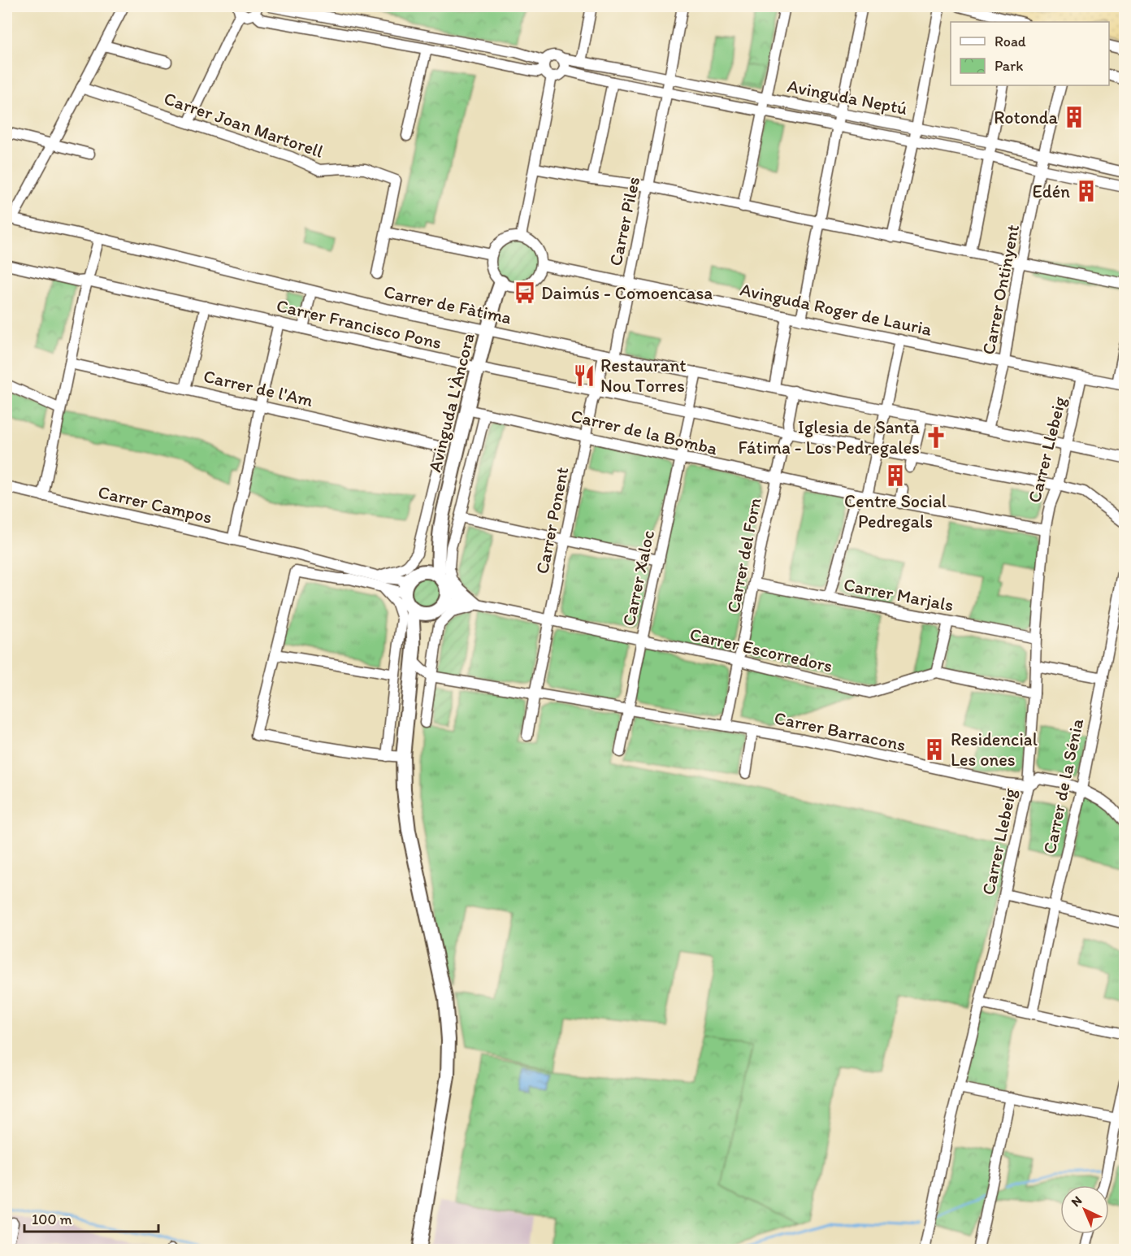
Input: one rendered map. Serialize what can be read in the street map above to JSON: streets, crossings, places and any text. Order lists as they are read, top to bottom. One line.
{"streets":{"street":["Avinguda Neptú","Carrer Joan Martorell","Carrer Piles","Carrer Ontinyent","Carrer de Fàtima","Avinguda Roger de Lauria","Carrer Francisco Pons","Carrer de l'Am","Avinguda L'Àncora","Carrer de la Bomba","Carrer Llebeig","Carrer Campos","Carrer Ponent","Carrer del Forn","Carrer Xaloc","Carrer Marjals","Carrer Escorredors","Carrer Barracons","Carrer de la Sénia"]},"crossings":[["Avinguda Neptú","Carrer Piles"],["Avinguda Neptú","Carrer Ontinyent"],["Carrer Piles","Carrer de Fàtima"],["Carrer Piles","Avinguda Roger de Lauria"],["Carrer Ontinyent","Carrer de Fàtima"],["Carrer Ontinyent","Avinguda Roger de Lauria"],["Carrer de Fàtima","Avinguda L'Àncora"],["Carrer de Fàtima","Carrer Llebeig"],["Carrer de Fàtima","Carrer Ponent"],["Carrer de Fàtima","Carrer del Forn"],["Carrer de Fàtima","Carrer Xaloc"],["Avinguda Roger de Lauria","Avinguda L'Àncora"],["Avinguda Roger de Lauria","Carrer Llebeig"],["Carrer Francisco Pons","Avinguda L'Àncora"],["Carrer Francisco Pons","Carrer Llebeig"],["Carrer Francisco Pons","Carrer Ponent"],["Carrer Francisco Pons","Carrer del Forn"],["Carrer Francisco Pons","Carrer Xaloc"],["Carrer de l'Am","Carrer Campos"],["Avinguda L'Àncora","Carrer de la Bomba"],["Avinguda L'Àncora","Carrer Campos"],["Avinguda L'Àncora","Carrer Escorredors"],["Carrer de la Bomba","Carrer Llebeig"],["Carrer de la Bomba","Carrer Ponent"],["Carrer de la Bomba","Carrer del Forn"],["Carrer de la Bomba","Carrer Xaloc"],["Carrer de la Bomba","Carrer Escorredors"],["Carrer Llebeig","Carrer Marjals"],["Carrer Llebeig","Carrer Escorredors"],["Carrer Llebeig","Carrer Barracons"],["Carrer Campos","Carrer Escorredors"],["Carrer Ponent","Carrer Escorredors"],["Carrer Ponent","Carrer Barracons"],["Carrer del Forn","Carrer Marjals"],["Carrer del Forn","Carrer Escorredors"],["Carrer del Forn","Carrer Barracons"],["Carrer Xaloc","Carrer Escorredors"],["Carrer Xaloc","Carrer Barracons"],["Carrer Barracons","Carrer de la Sénia"]],"places":{"building":["Rotonda","Edén","Centre Social Pedregals","Residencial Les ones"],"bus stop":["Daimús - Comoencasa"],"restaurant":["Restaurant Nou Torres"],"church":["Iglesia de Santa Fátima - Los Pedregales"]},"legend":["Road","Park"],"scale_bar":"100 m","north":"top left"}
